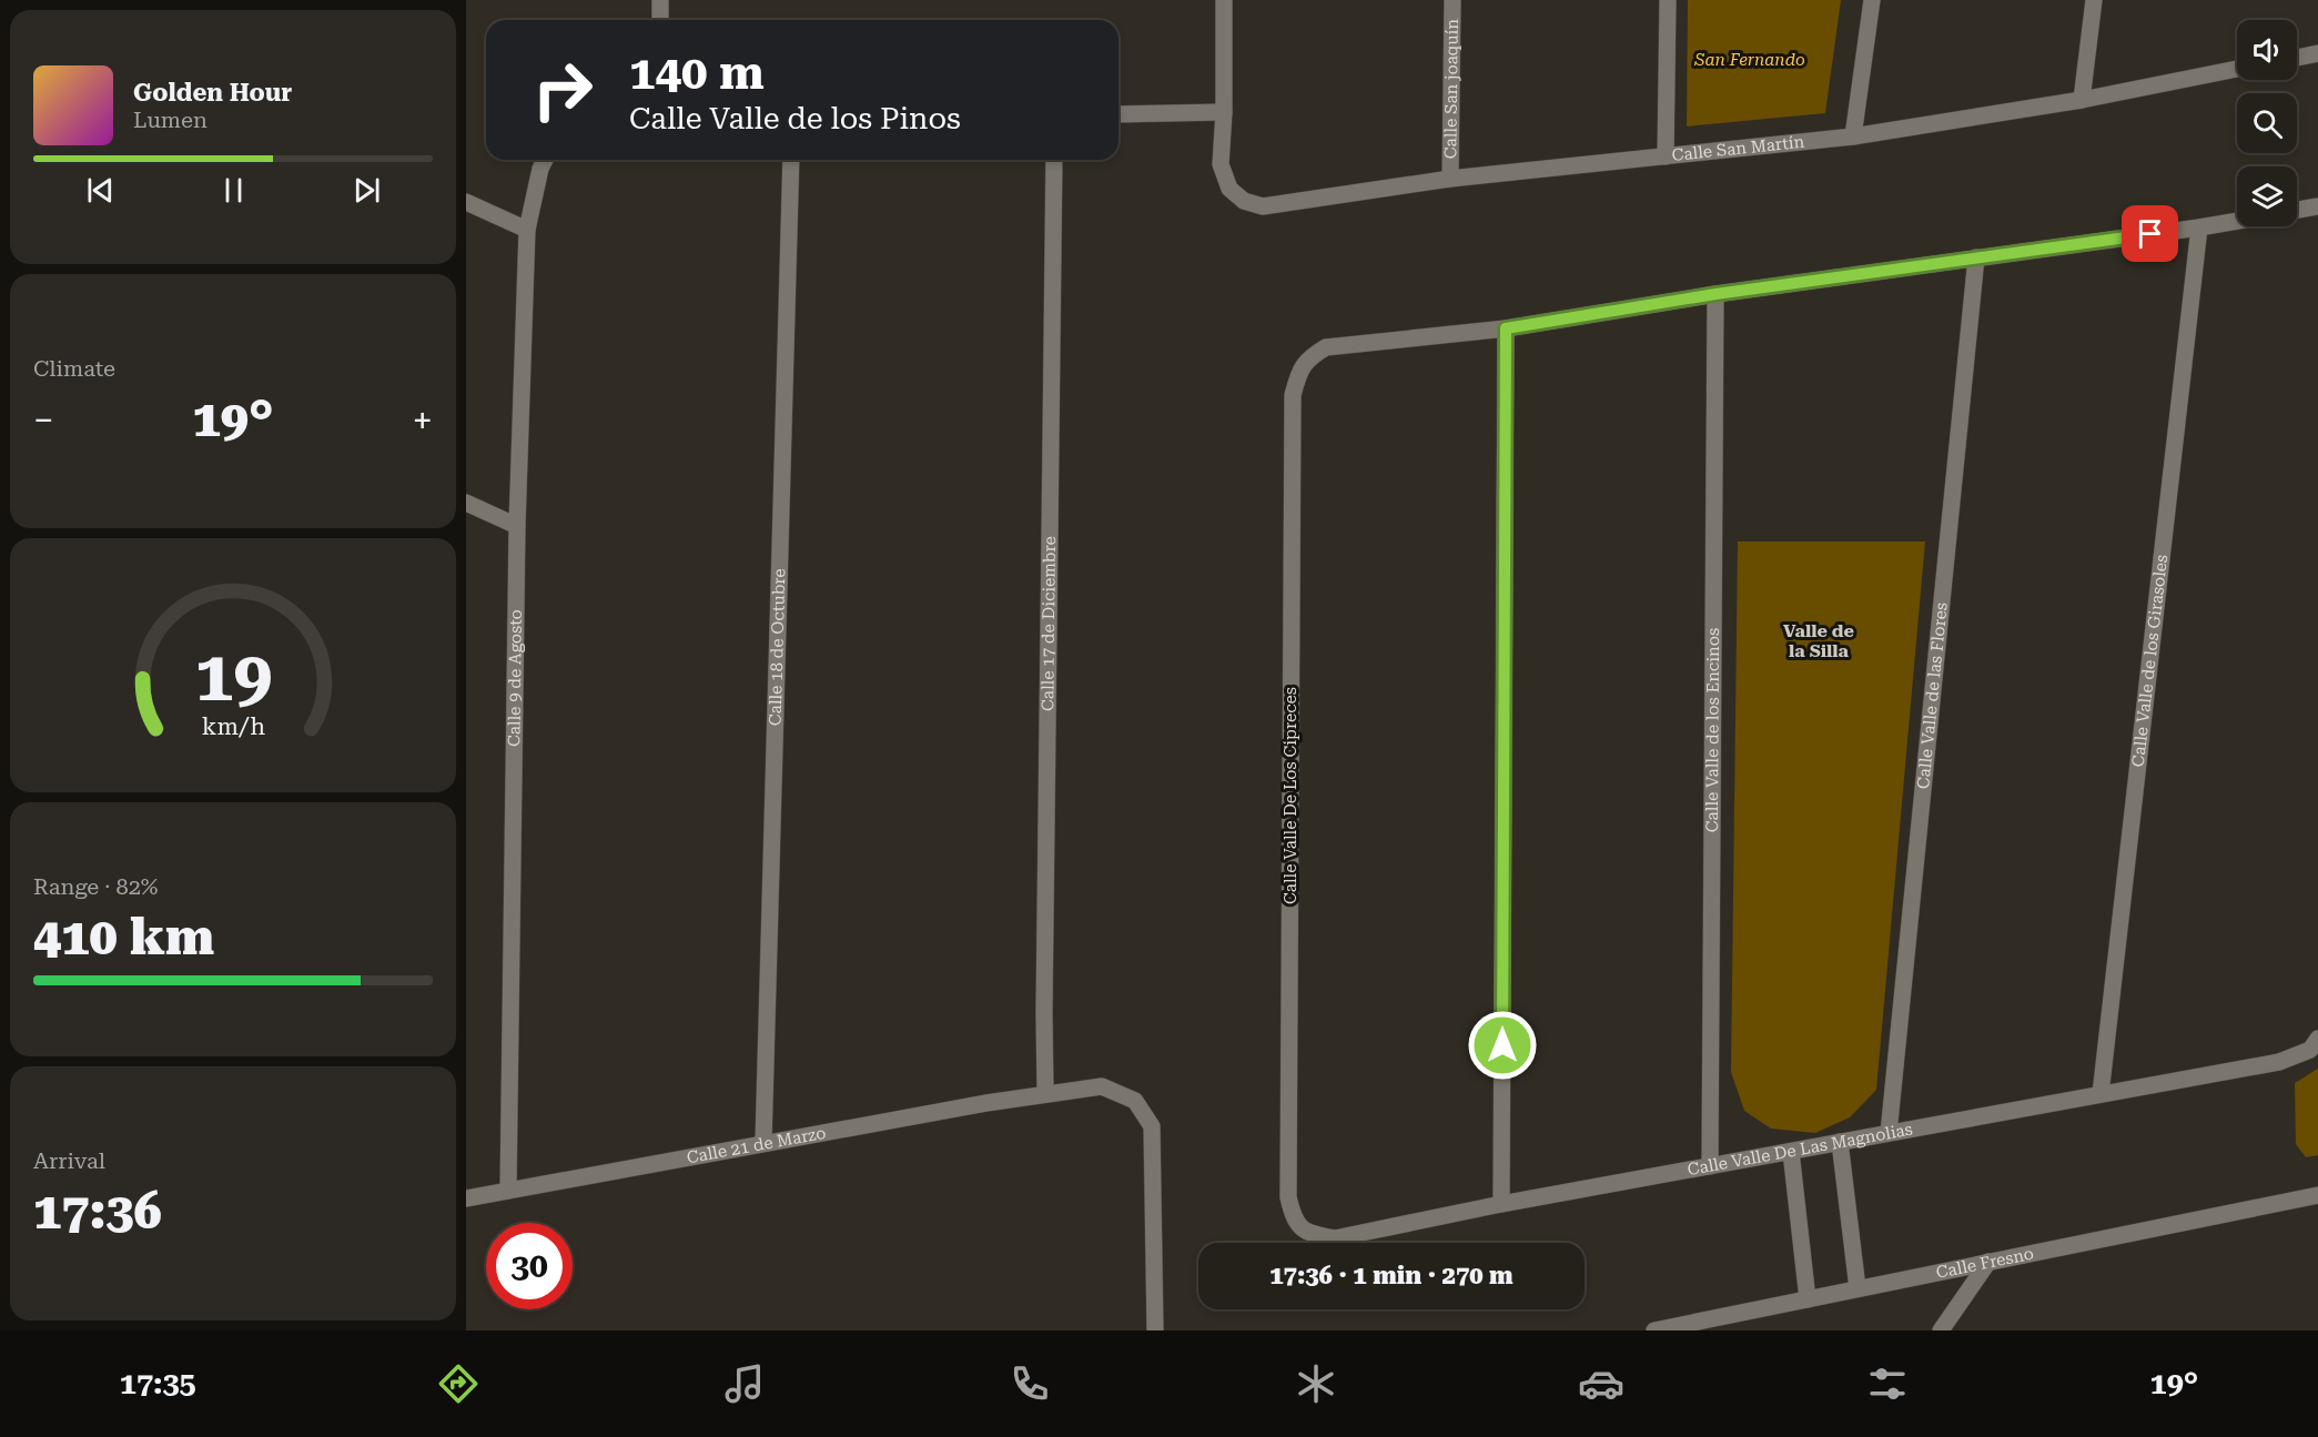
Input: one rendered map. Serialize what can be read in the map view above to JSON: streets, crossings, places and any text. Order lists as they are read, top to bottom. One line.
{"streets":{"street":["Calle San joaquín","Calle San Martín","Calle 17 de Diciembre","Calle 18 de Octubre","Calle Valle de los Girasoles","Calle 9 de Agosto","Calle Valle de las Flores","Calle Valle de los Encinos","Calle Valle De Los Cipreces","Calle 21 de Marzo","Calle Valle De Las Magnolias","Calle Fresno"]},"crossings":[["Calle San joaquín","Calle San Martín"],["Calle 17 de Diciembre","Calle 21 de Marzo"],["Calle 18 de Octubre","Calle 21 de Marzo"],["Calle Valle de los Girasoles","Calle Valle De Las Magnolias"],["Calle 9 de Agosto","Calle 21 de Marzo"],["Calle Valle de las Flores","Calle Valle De Las Magnolias"],["Calle Valle de los Encinos","Calle Valle De Las Magnolias"],["Calle Valle De Los Cipreces","Calle Valle De Las Magnolias"]],"districts":["Valle de la Silla"],"parks":["San Fernando"],"page":{"turn":["140 m","Calle Valle de los Pinos"],"song":["Golden Hour","Lumen"],"tile":["Climate",["Range · 82%","410 km"],["Arrival","17:36"]],"heat":["−","19°","+"],"limit":"30","trip":"17:36 · 1 min · 270 m","tabs":["17:35","19°"],"gauge":["19","km/h"]}}
